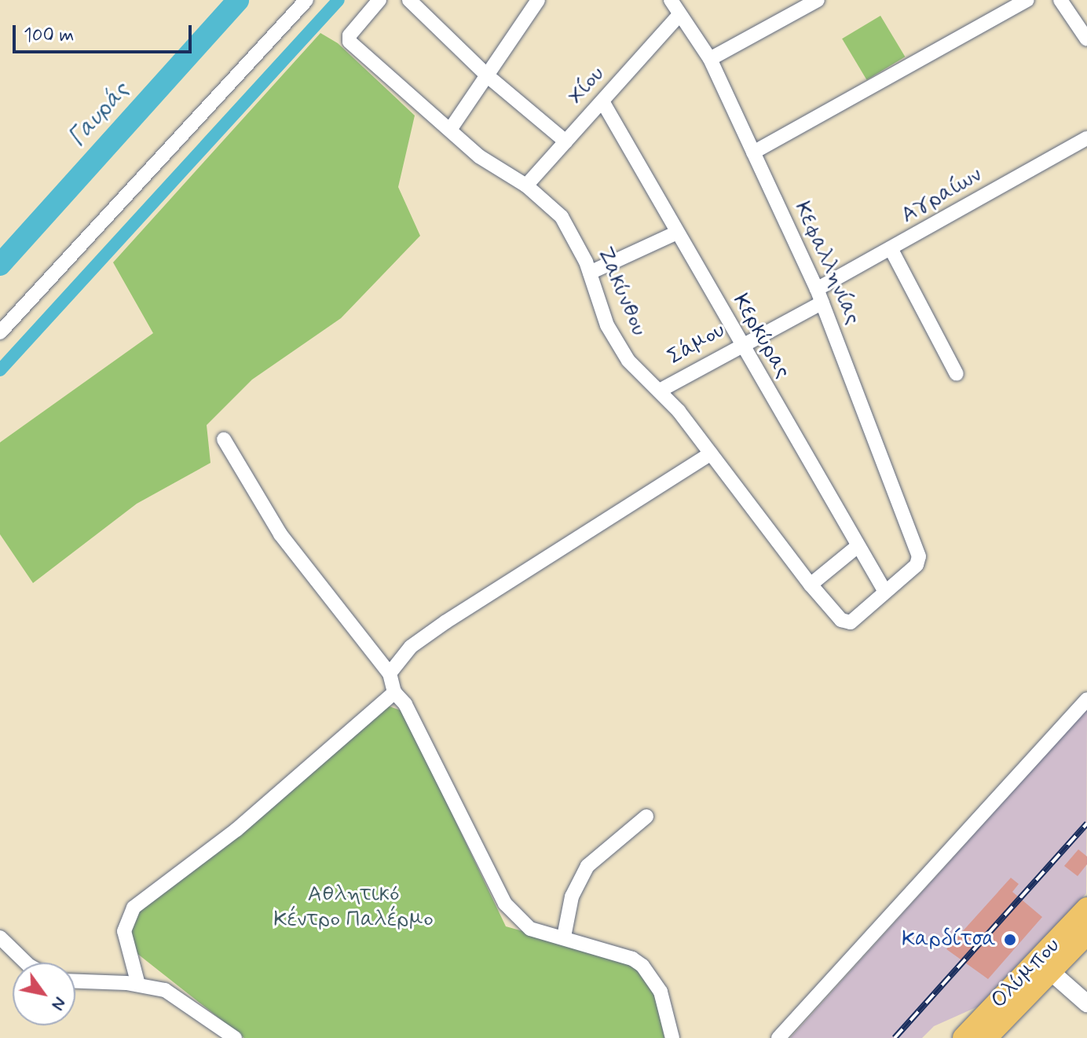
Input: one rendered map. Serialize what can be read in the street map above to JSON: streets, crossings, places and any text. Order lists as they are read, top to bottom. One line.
{"streets":{"main road":["Ολύμπου"],"street":["Χίου","Αγραίων","Κεφαλληνίας","Ζακύνθου","Κερκύρας","Σάμου"]},"crossings":[["Χίου","Κεφαλληνίας"],["Χίου","Ζακύνθου"],["Χίου","Κερκύρας"],["Αγραίων","Κεφαλληνίας"],["Αγραίων","Σάμου"],["Κεφαλληνίας","Ζακύνθου"],["Κεφαλληνίας","Κερκύρας"],["Κεφαλληνίας","Σάμου"],["Ζακύνθου","Κερκύρας"],["Ζακύνθου","Σάμου"],["Κερκύρας","Σάμου"]],"water":["Γαυράς"],"parks":["Αθλητικό Κέντρο Παλέρμο"],"places":["Καρδίτσα"],"scale_bar":"100 m","north":"bottom right"}
